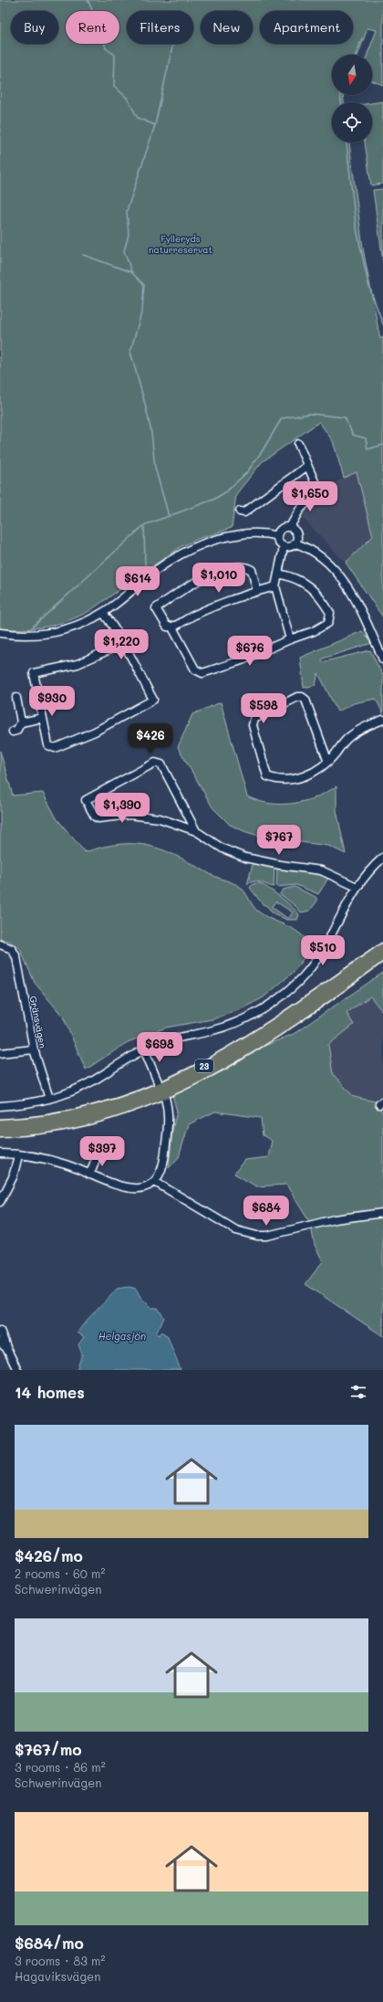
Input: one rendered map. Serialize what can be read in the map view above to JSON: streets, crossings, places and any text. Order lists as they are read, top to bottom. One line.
{"streets":{"main road":["23"],"street":["Gränsvägen"]},"water":["Helgasjön"],"parks":["Fylleryds naturreservat"],"north":"bottom","page":{"chip":["Buy","Rent","Filters","New","Apartment"],"price":["$1,650","$1,010","$614","$1,220","$676","$930","$598","$426","$1,390","$767","$510","$698","$397","$684"],"heading":"14 homes","list":[{"name":"$426/mo","note":"2 rooms · 60 m² · Schwerinvägen"},{"name":"$767/mo","note":"3 rooms · 86 m² · Schwerinvägen"},{"name":"$684/mo","note":"3 rooms · 83 m² · Hagaviksvägen"}]}}
